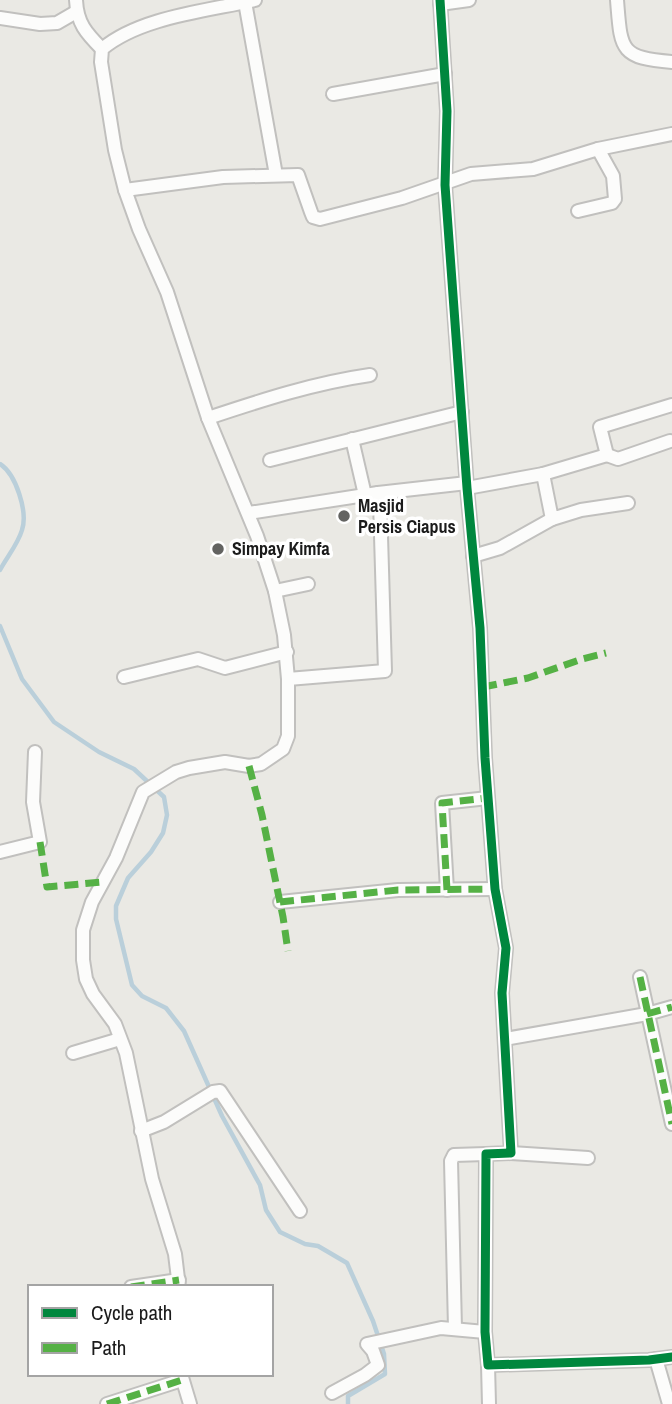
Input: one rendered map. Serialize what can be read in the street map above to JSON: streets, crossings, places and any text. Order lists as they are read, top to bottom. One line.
{"places":["Masjid Persis Ciapus","Simpay Kimfa"],"legend":["Cycle path","Path"]}
